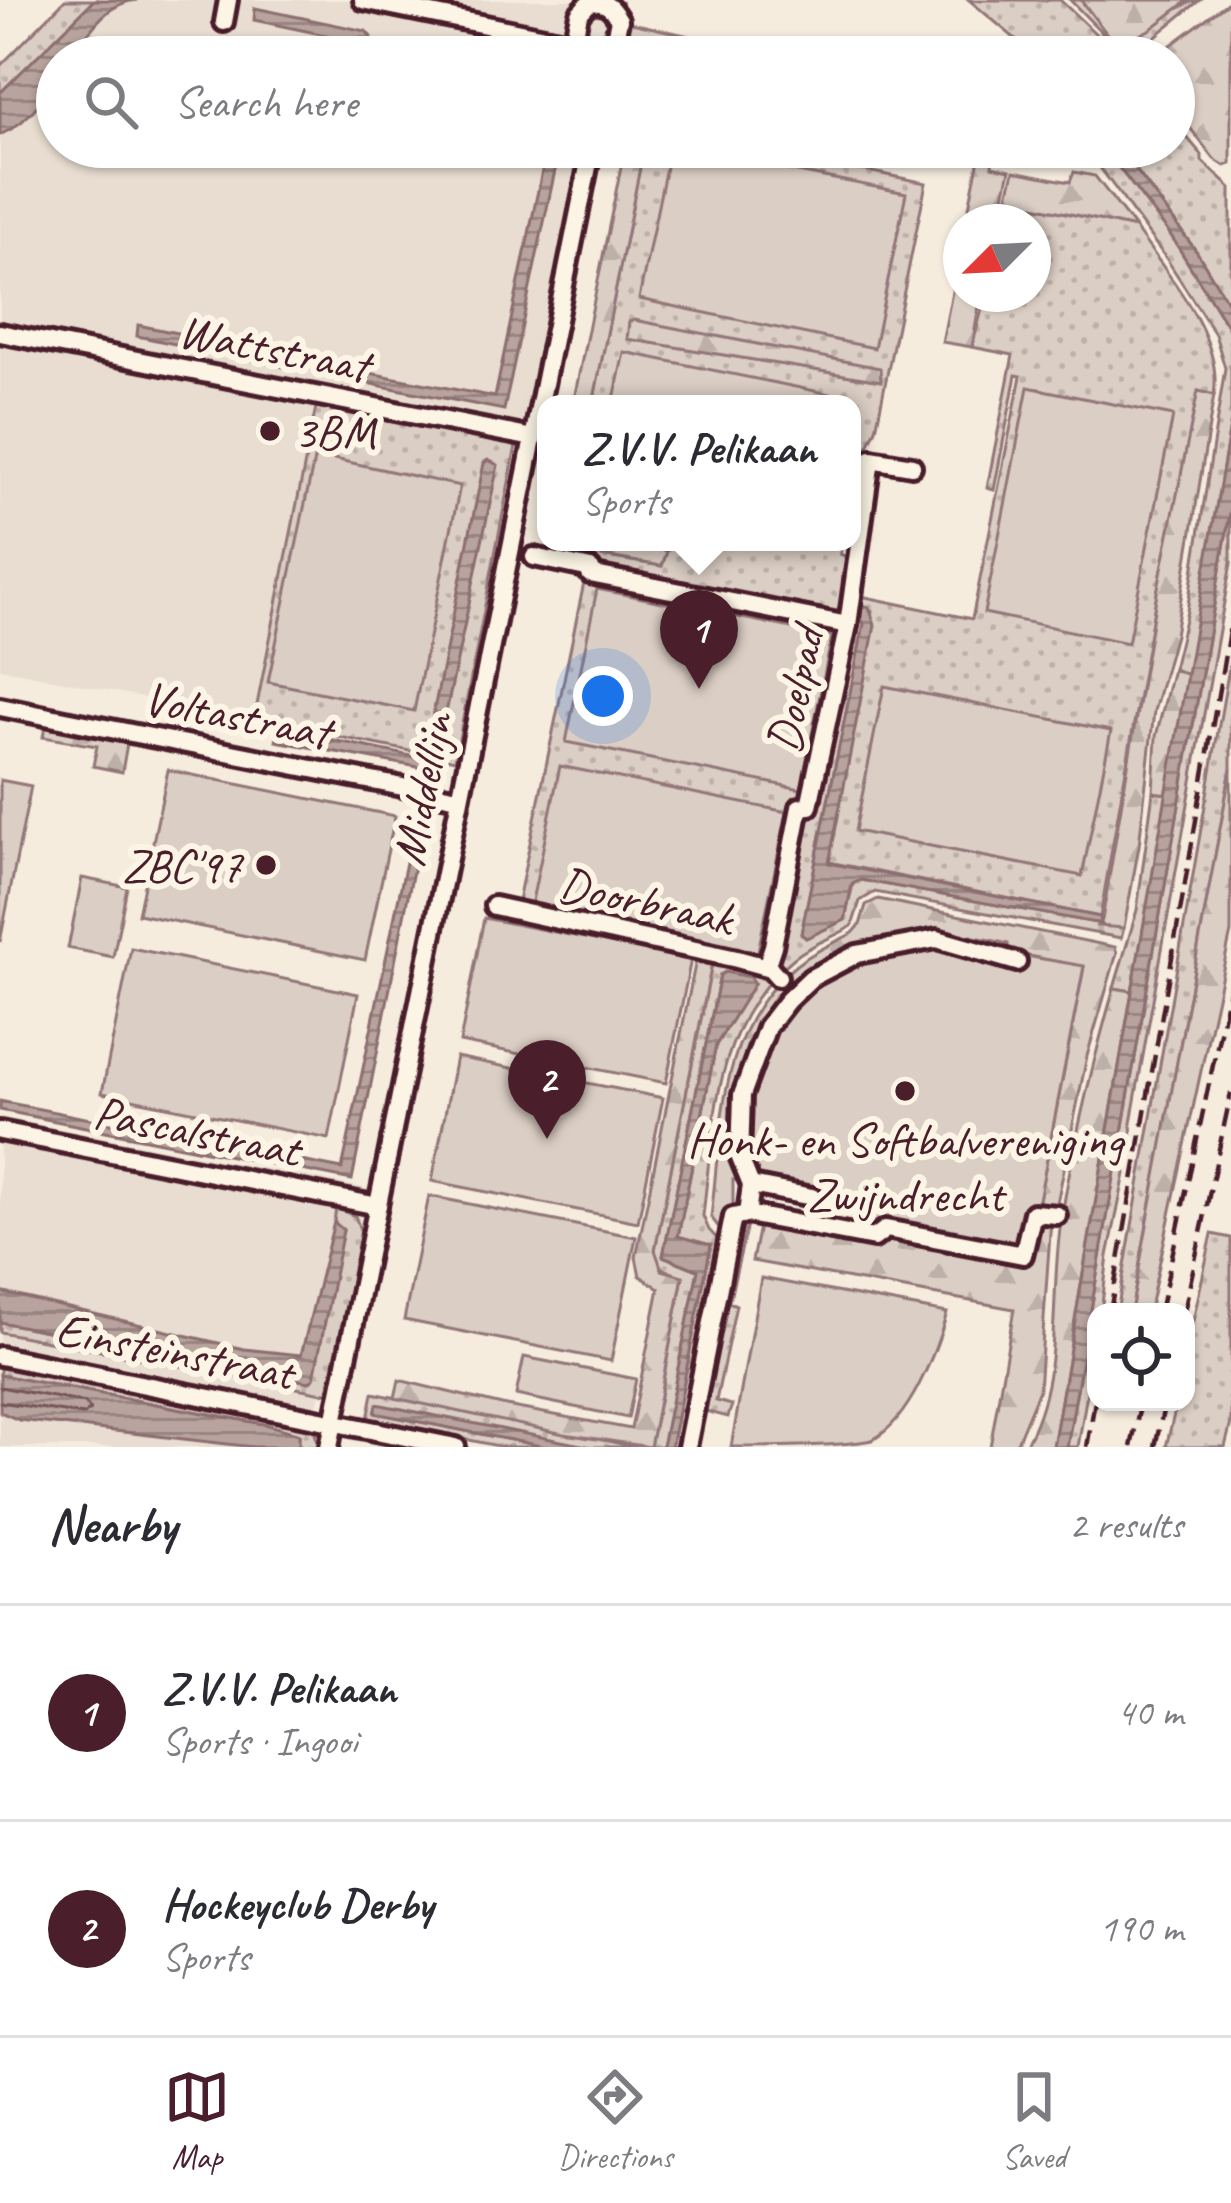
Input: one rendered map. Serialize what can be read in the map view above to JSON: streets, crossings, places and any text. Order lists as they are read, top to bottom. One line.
{"streets":{"street":["Wattstraat","Doelpad","Voltastraat","Middellijn","Doorbraak","Pascalstraat","Einsteinstraat"]},"crossings":[["Wattstraat","Middellijn"],["Doelpad","Doorbraak"],["Voltastraat","Middellijn"],["Middellijn","Pascalstraat"],["Middellijn","Einsteinstraat"]],"places":["3BM","ZBC'97","Honk- en Softbalvereniging Zwijndrecht"],"north":"bottom left","page":{"search":"Search here","popup":["Z.V.V. Pelikaan","Sports"],"pins":["1","2"],"heading":["Nearby","2 results"],"list":[{"mark":"1","name":"Z.V.V. Pelikaan","note":"Sports · Ingooi","value":"40 m"},{"mark":"2","name":"Hockeyclub Derby","note":"Sports","value":"190 m"}],"nav":["Map","Directions","Saved"]}}
